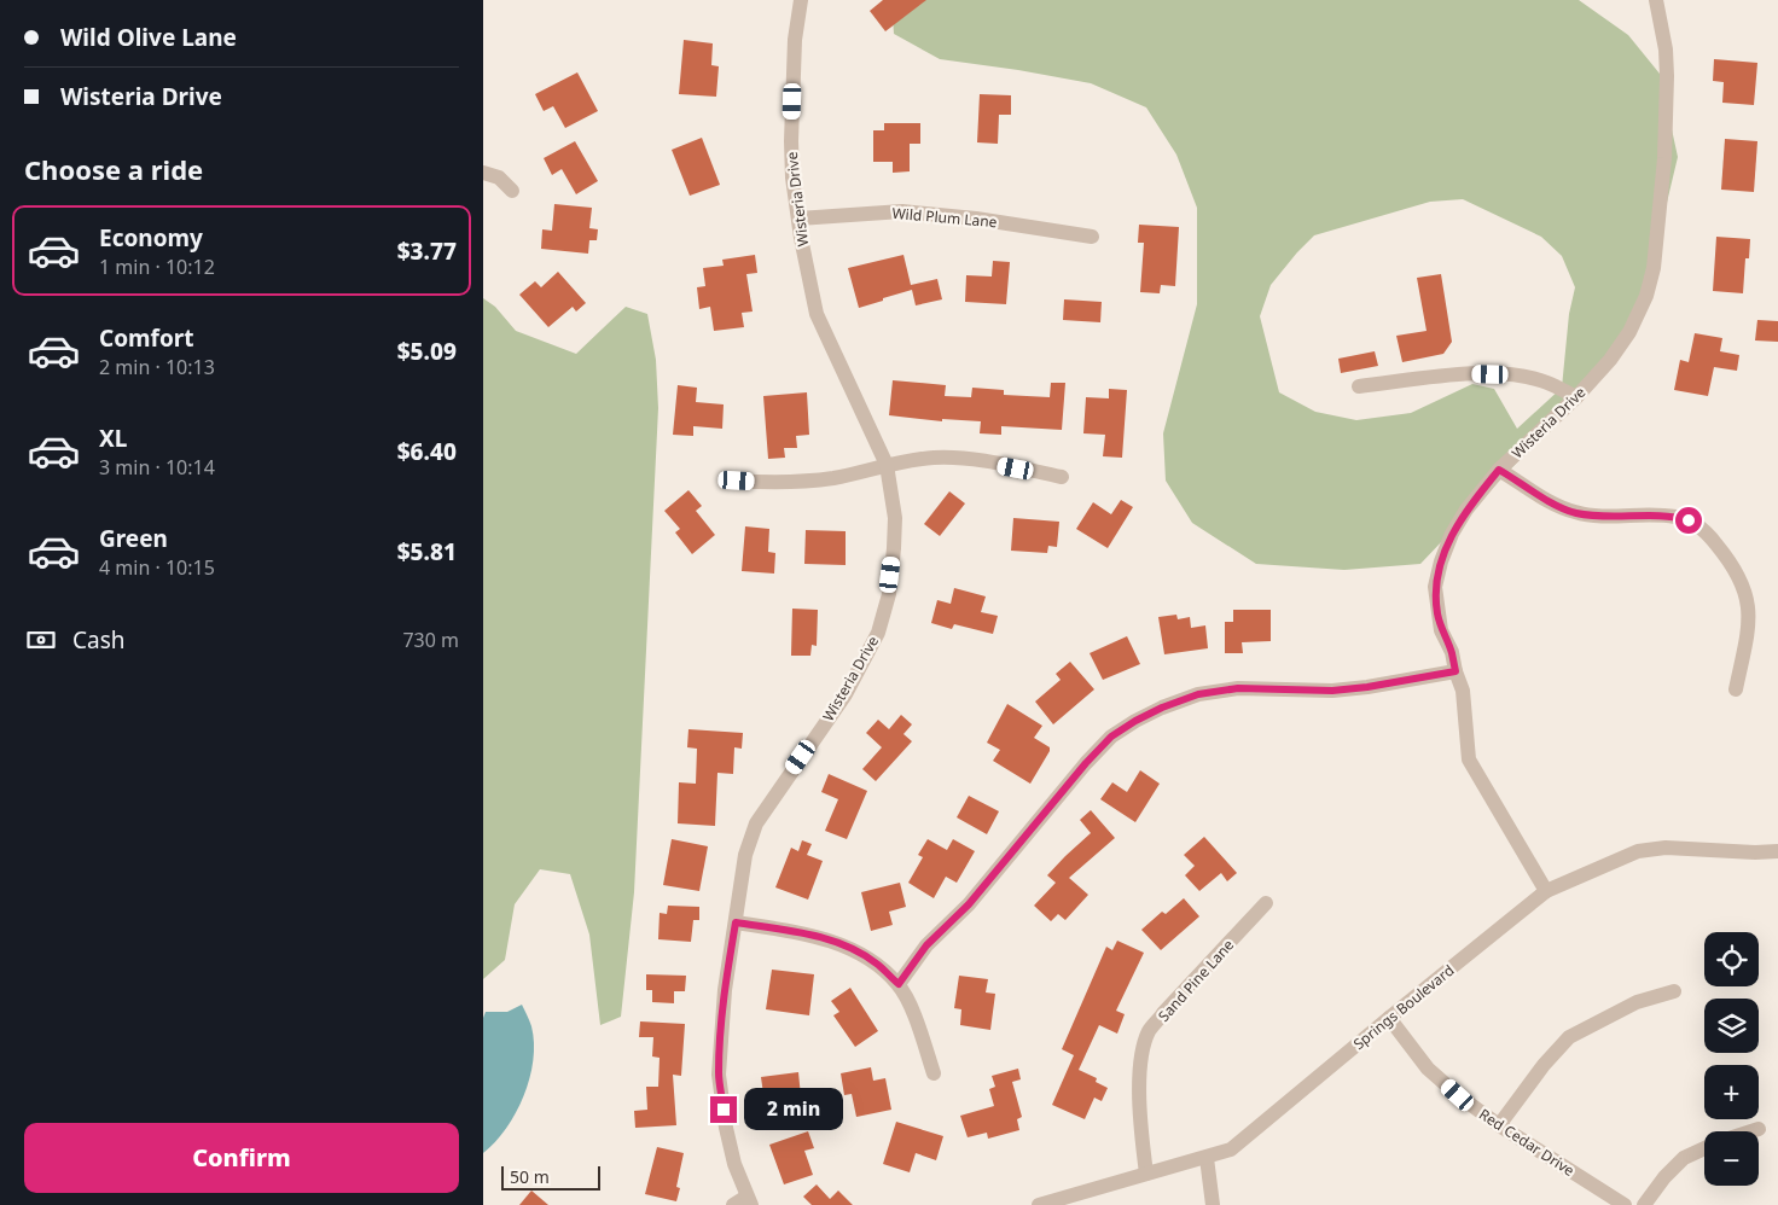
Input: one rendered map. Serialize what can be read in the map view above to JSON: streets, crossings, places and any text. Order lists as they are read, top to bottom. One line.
{"streets":{"street":["Wisteria Drive","Wild Plum Lane","Sand Pine Lane","Springs Boulevard","Red Cedar Drive"]},"crossings":[["Wisteria Drive","Wild Plum Lane"],["Wisteria Drive","Springs Boulevard"],["Sand Pine Lane","Springs Boulevard"],["Springs Boulevard","Red Cedar Drive"]],"scale_bar":"50 m","page":{"banner":["Wild Olive Lane","Wisteria Drive"],"heading":"Choose a ride","list":[{"name":"Economy","note":"1 min · 10:12","value":"$3.77"},{"name":"Comfort","note":"2 min · 10:13","value":"$5.09"},{"name":"XL","note":"3 min · 10:14","value":"$6.40"},{"name":"Green","note":"4 min · 10:15","value":"$5.81"}],"pay":["Cash","730 m"],"map_buttons":["+","−"],"bubble":"2 min","buttons":"Confirm","scale":"50 m"}}
